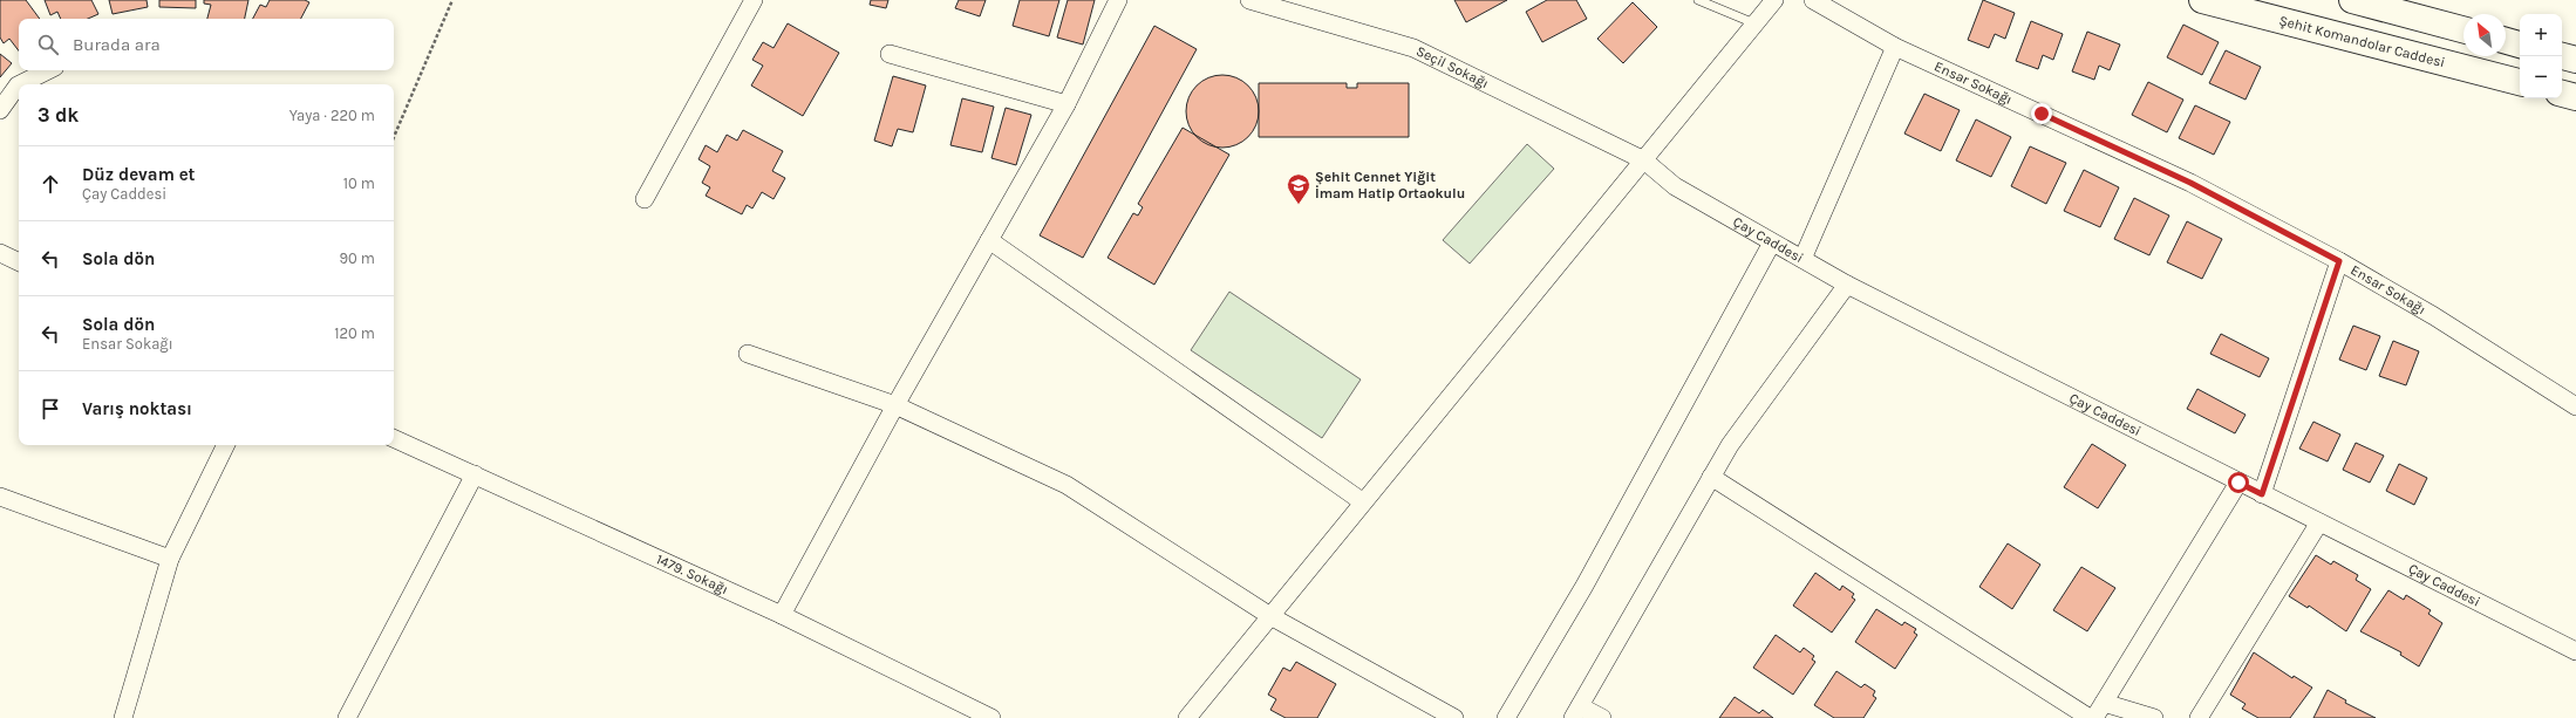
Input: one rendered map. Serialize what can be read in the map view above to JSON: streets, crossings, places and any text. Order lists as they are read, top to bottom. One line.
{"streets":{"main road":["Şehit Komandolar Caddesi"],"street":["Seçil Sokağı","Ensar Sokağı","Çay Caddesi","1479. Sokağı"]},"crossings":[["Seçil Sokağı","Çay Caddesi"]],"places":{"school or university":["Şehit Cennet Yiğit İmam Hatip Ortaokulu"]},"north":"top left","page":{"map_buttons":["+","−"],"search":"Burada ara","heading":["3 dk","Yaya · 220 m"],"list":[["Düz devam et","Çay Caddesi","10 m"],["Sola dön","90 m"],["Sola dön","Ensar Sokağı","120 m"],"Varış noktası"]}}
